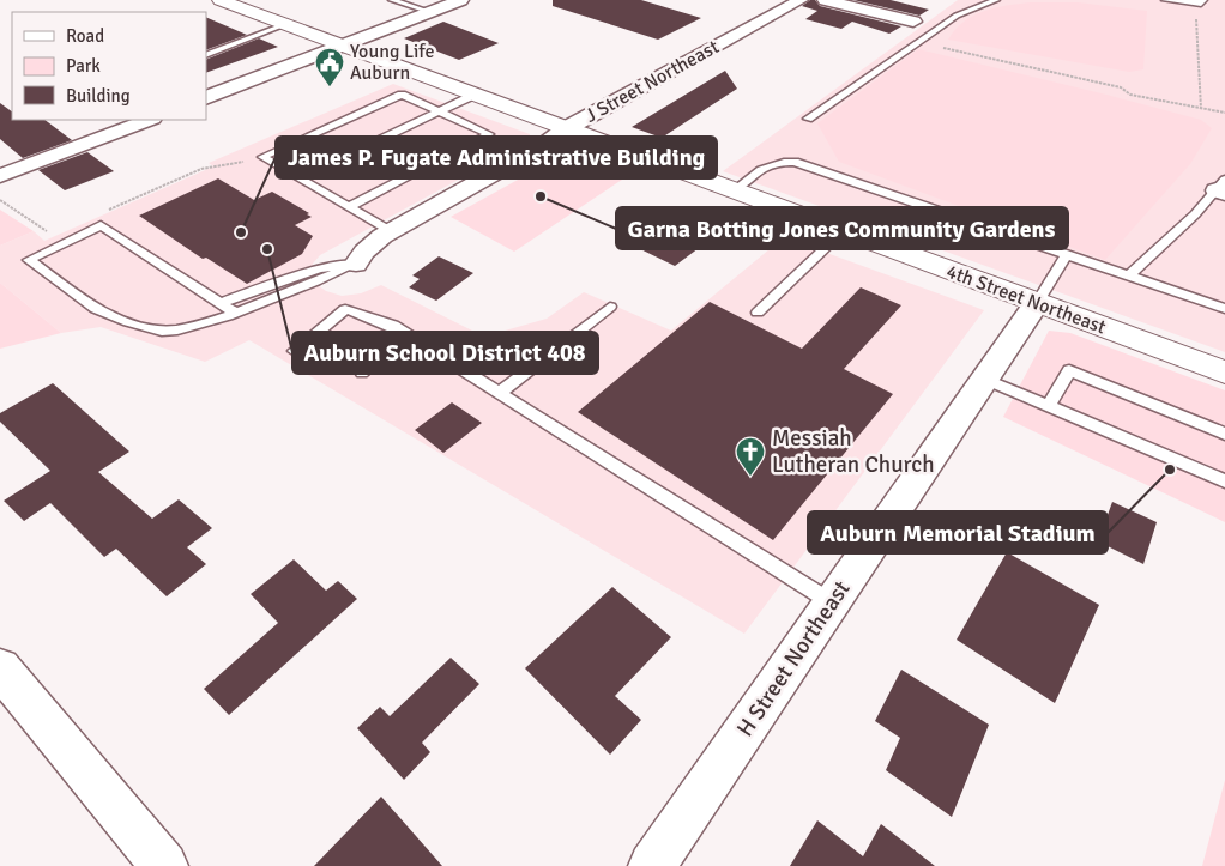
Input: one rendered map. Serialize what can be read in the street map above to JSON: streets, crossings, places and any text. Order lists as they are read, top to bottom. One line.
{"streets":{"street":["J Street Northeast","4th Street Northeast","H Street Northeast"]},"crossings":[["J Street Northeast","4th Street Northeast"],["4th Street Northeast","H Street Northeast"]],"places":{"public building":["Young Life Auburn"],"other":["Garna Botting Jones Community Gardens","James P. Fugate Administrative Building","Auburn School District 408","Auburn Memorial Stadium"],"church":["Messiah Lutheran Church"]},"legend":["Road","Park","Building"]}
